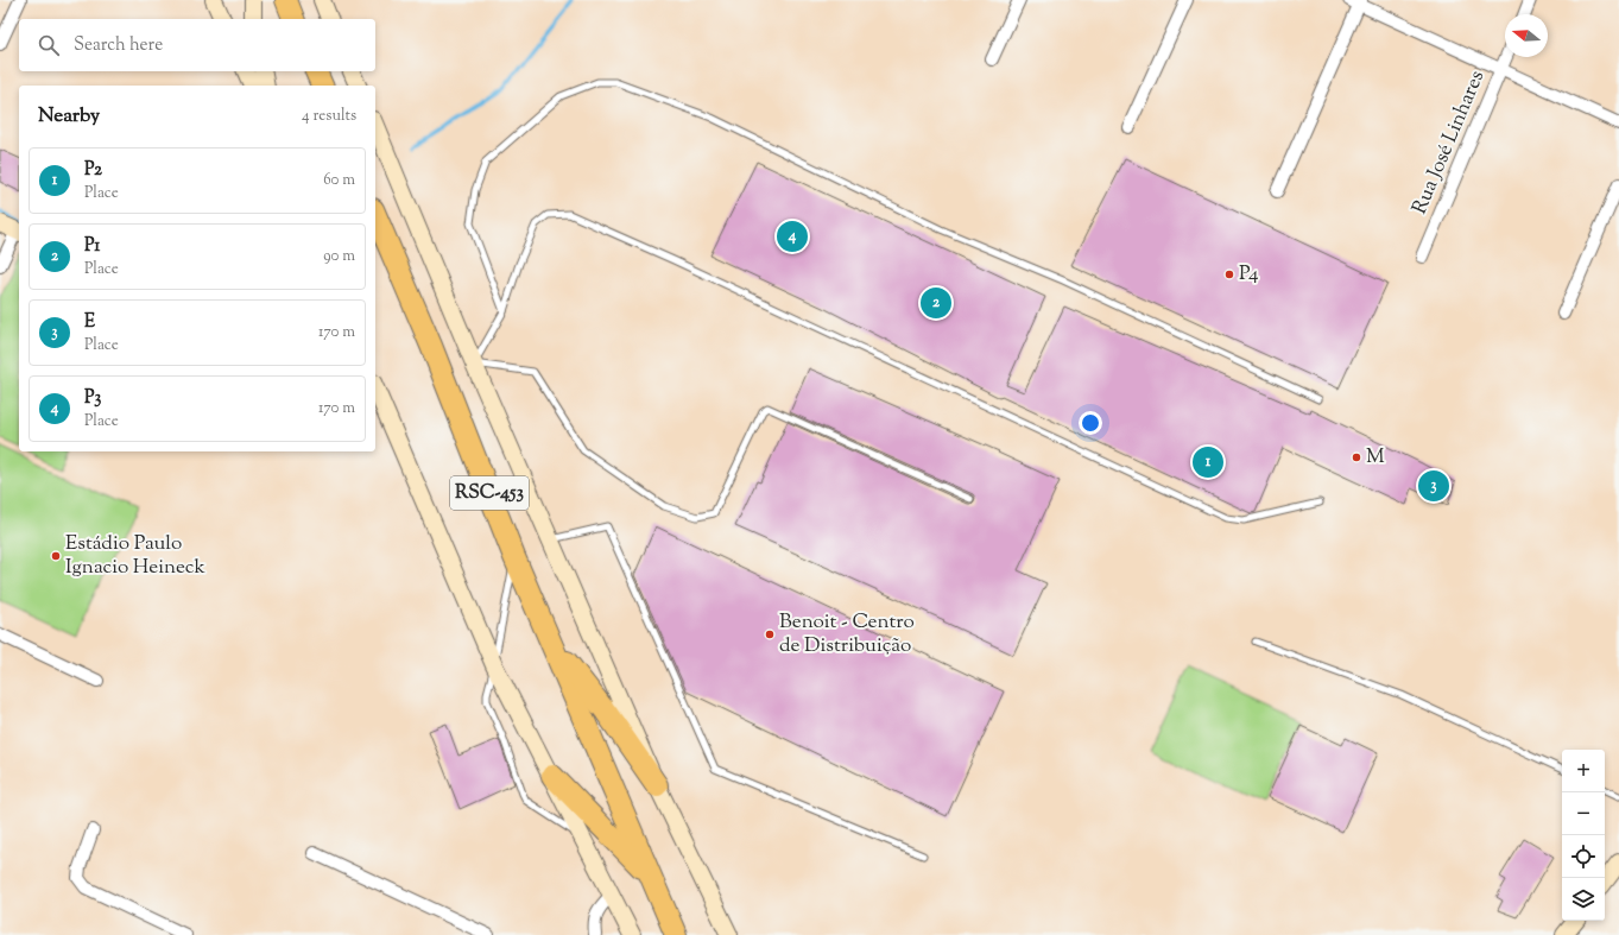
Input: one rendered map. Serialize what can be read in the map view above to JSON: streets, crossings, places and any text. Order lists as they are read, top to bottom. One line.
{"streets":{"highway":["RSC-453"],"street":["Rua José Linhares"]},"places":["P4","M","Estádio Paulo Ignacio Heineck","Benoit - Centro de Distribuição"],"north":"left","page":{"search":"Search here","heading":["Nearby","4 results"],"list":[{"mark":"1","name":"P2","note":"Place","value":"60 m"},{"mark":"2","name":"P1","note":"Place","value":"90 m"},{"mark":"3","name":"E","note":"Place","value":"170 m"},{"mark":"4","name":"P3","note":"Place","value":"170 m"}],"pins":["4","2","1","3"],"map_buttons":["+","−"]}}
